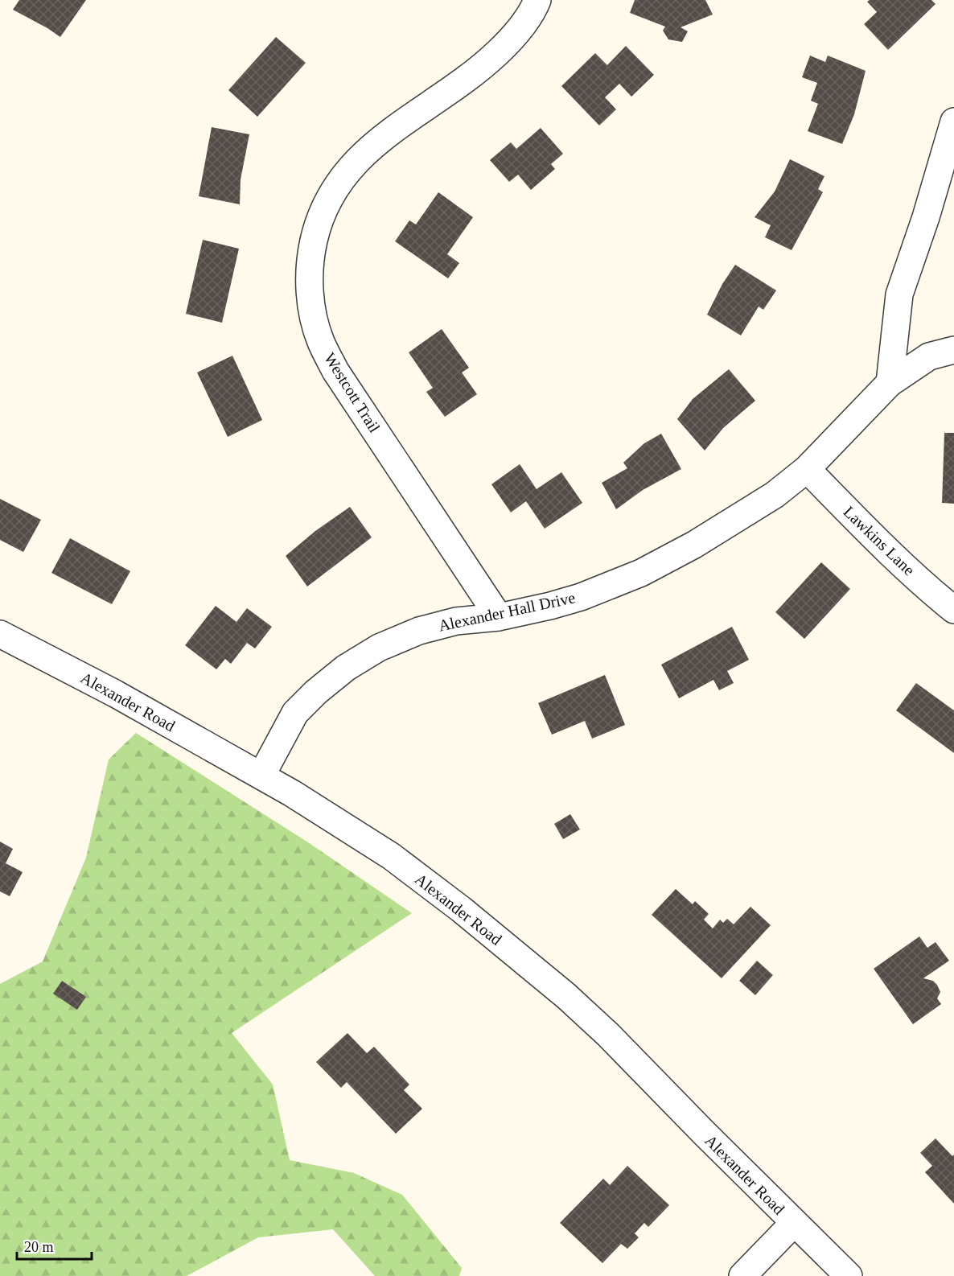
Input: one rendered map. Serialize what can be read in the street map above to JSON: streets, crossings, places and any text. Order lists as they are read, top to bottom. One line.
{"streets":{"street":["Westcott Trail","Lawkins Lane","Alexander Hall Drive","Alexander Road"]},"crossings":[["Westcott Trail","Alexander Hall Drive"],["Lawkins Lane","Alexander Hall Drive"],["Alexander Hall Drive","Alexander Road"]],"scale_bar":"20 m"}
